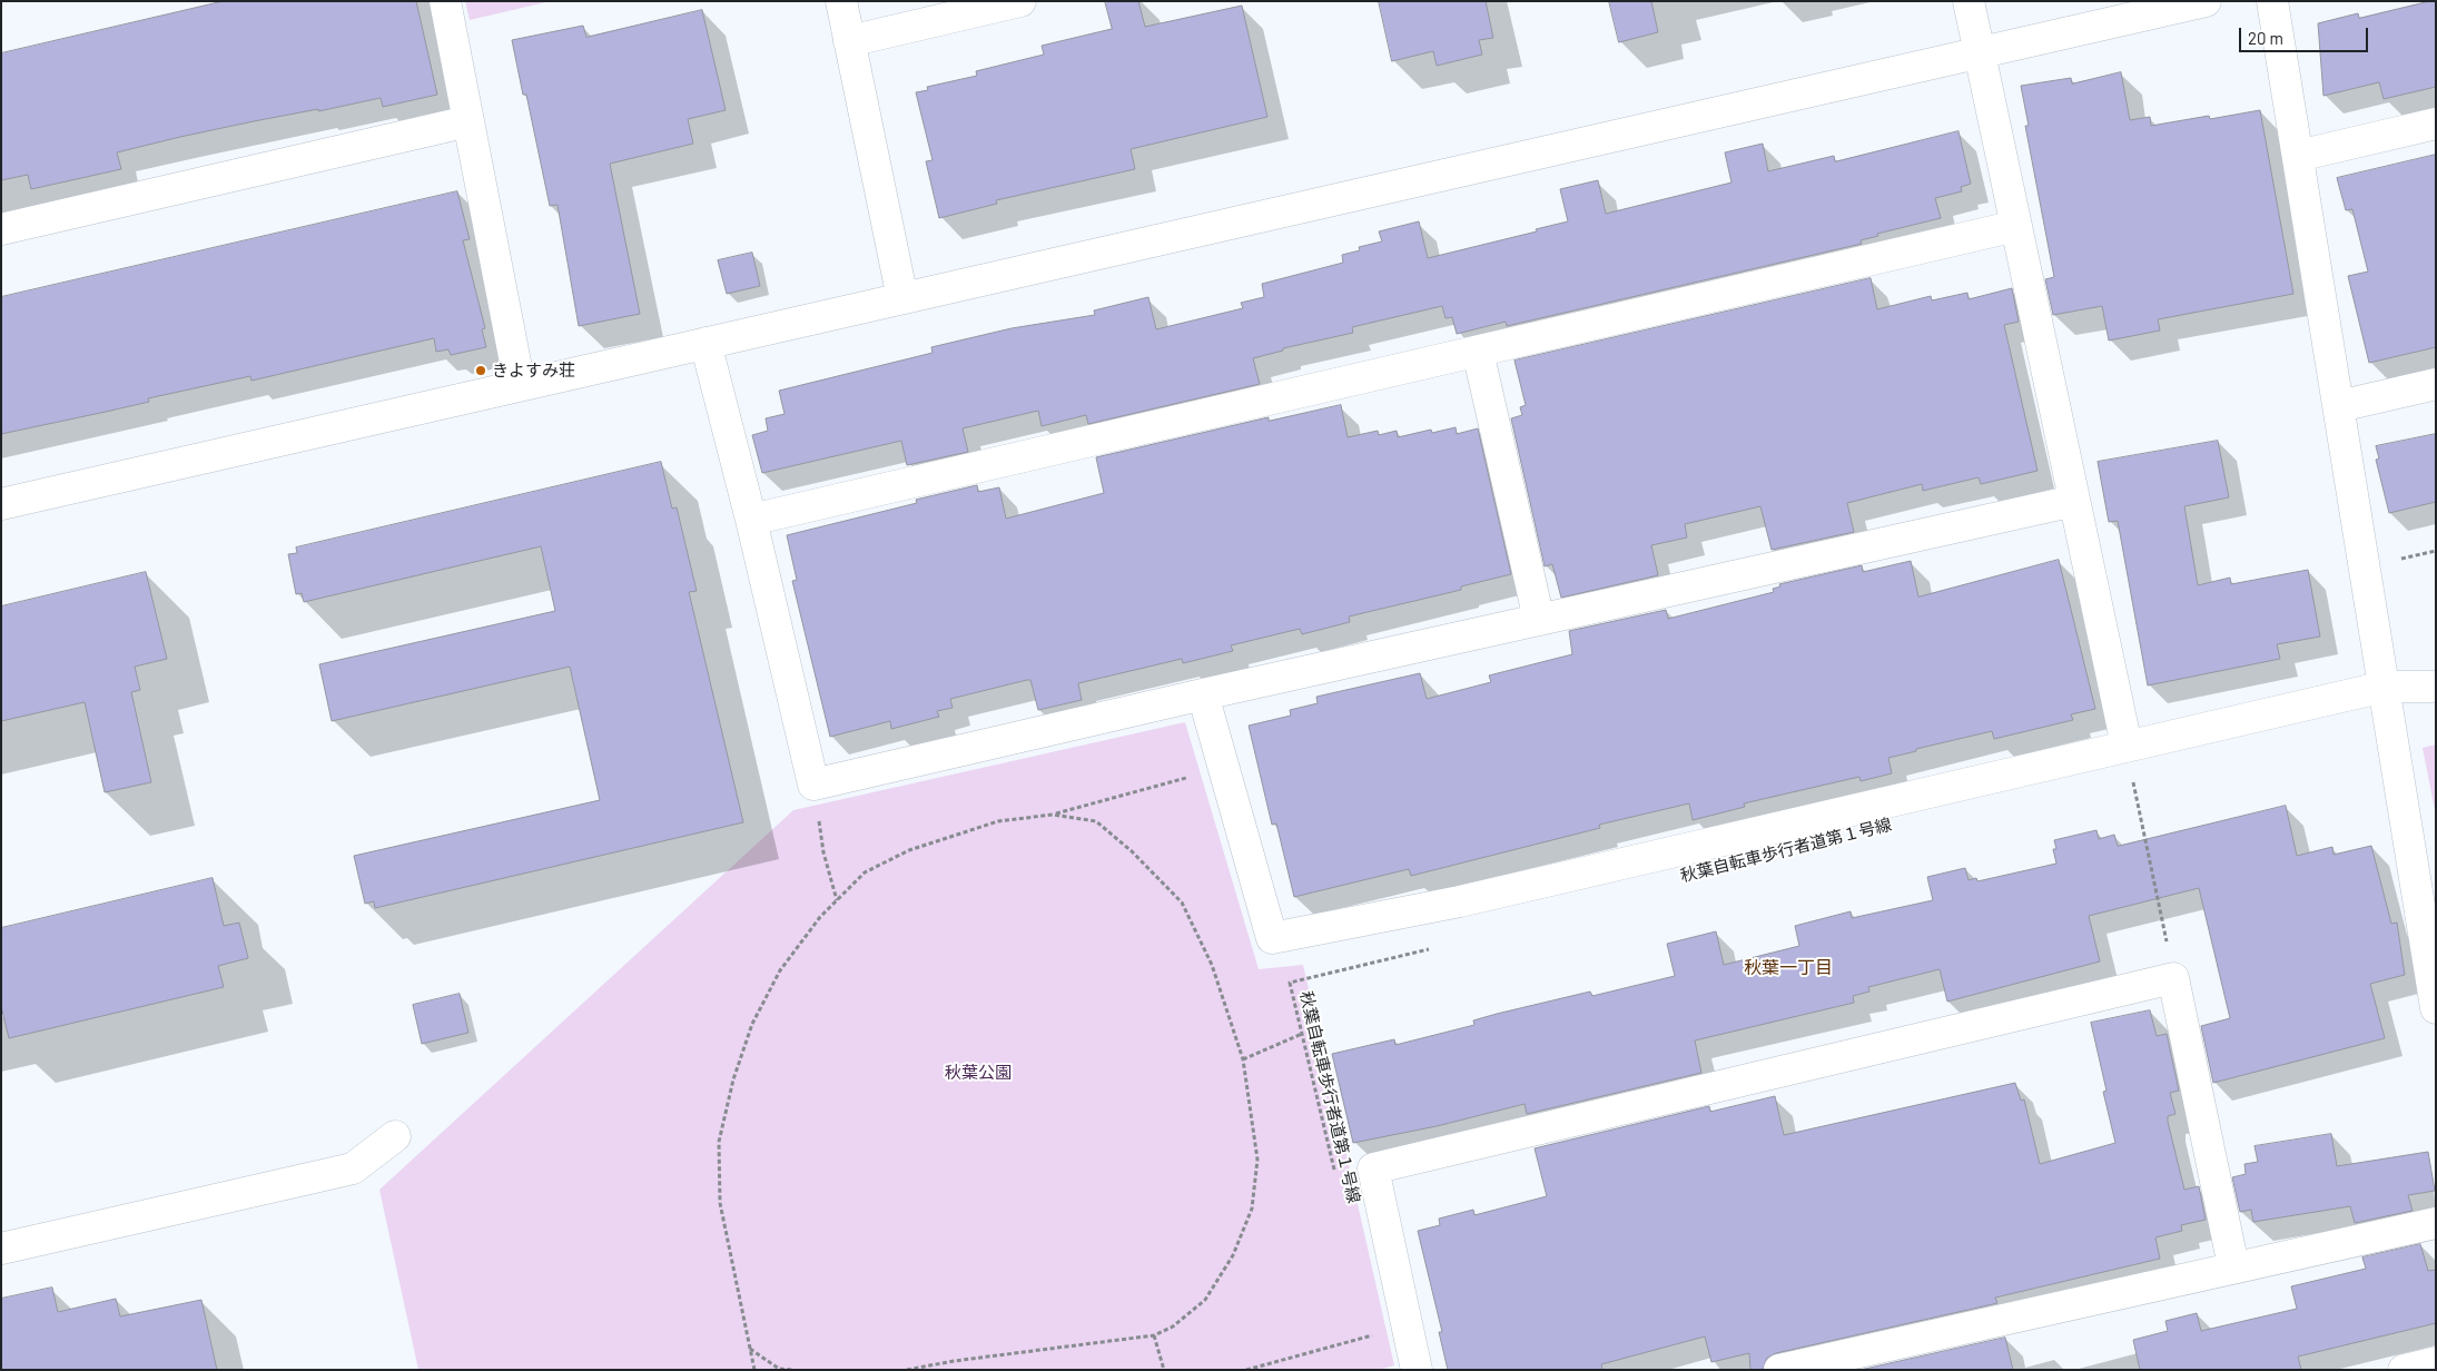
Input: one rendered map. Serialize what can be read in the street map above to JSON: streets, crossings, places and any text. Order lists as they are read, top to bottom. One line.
{"streets":{"path":["秋葉自転車歩行者道第１号線"]},"districts":["秋葉一丁目"],"parks":["秋葉公園"],"places":["きよすみ荘"],"scale_bar":"20 m"}
